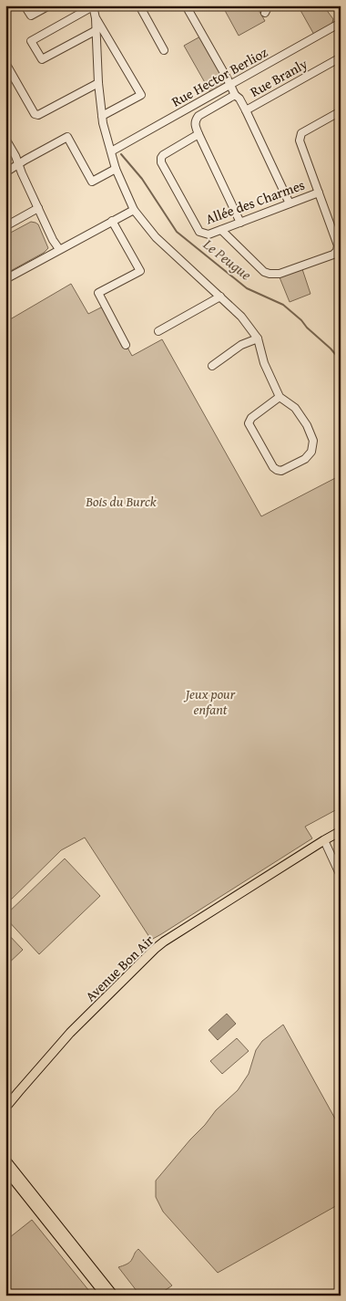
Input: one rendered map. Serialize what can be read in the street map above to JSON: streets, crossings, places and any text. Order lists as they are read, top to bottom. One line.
{"streets":{"main road":["Avenue Bon Air"],"street":["Rue Hector Berlioz","Rue Branly","Allée des Charmes"]},"crossings":[["Rue Branly","Allée des Charmes"]],"water":["Le Peugue"],"parks":["Bois du Burck","Jeux pour enfant"]}
